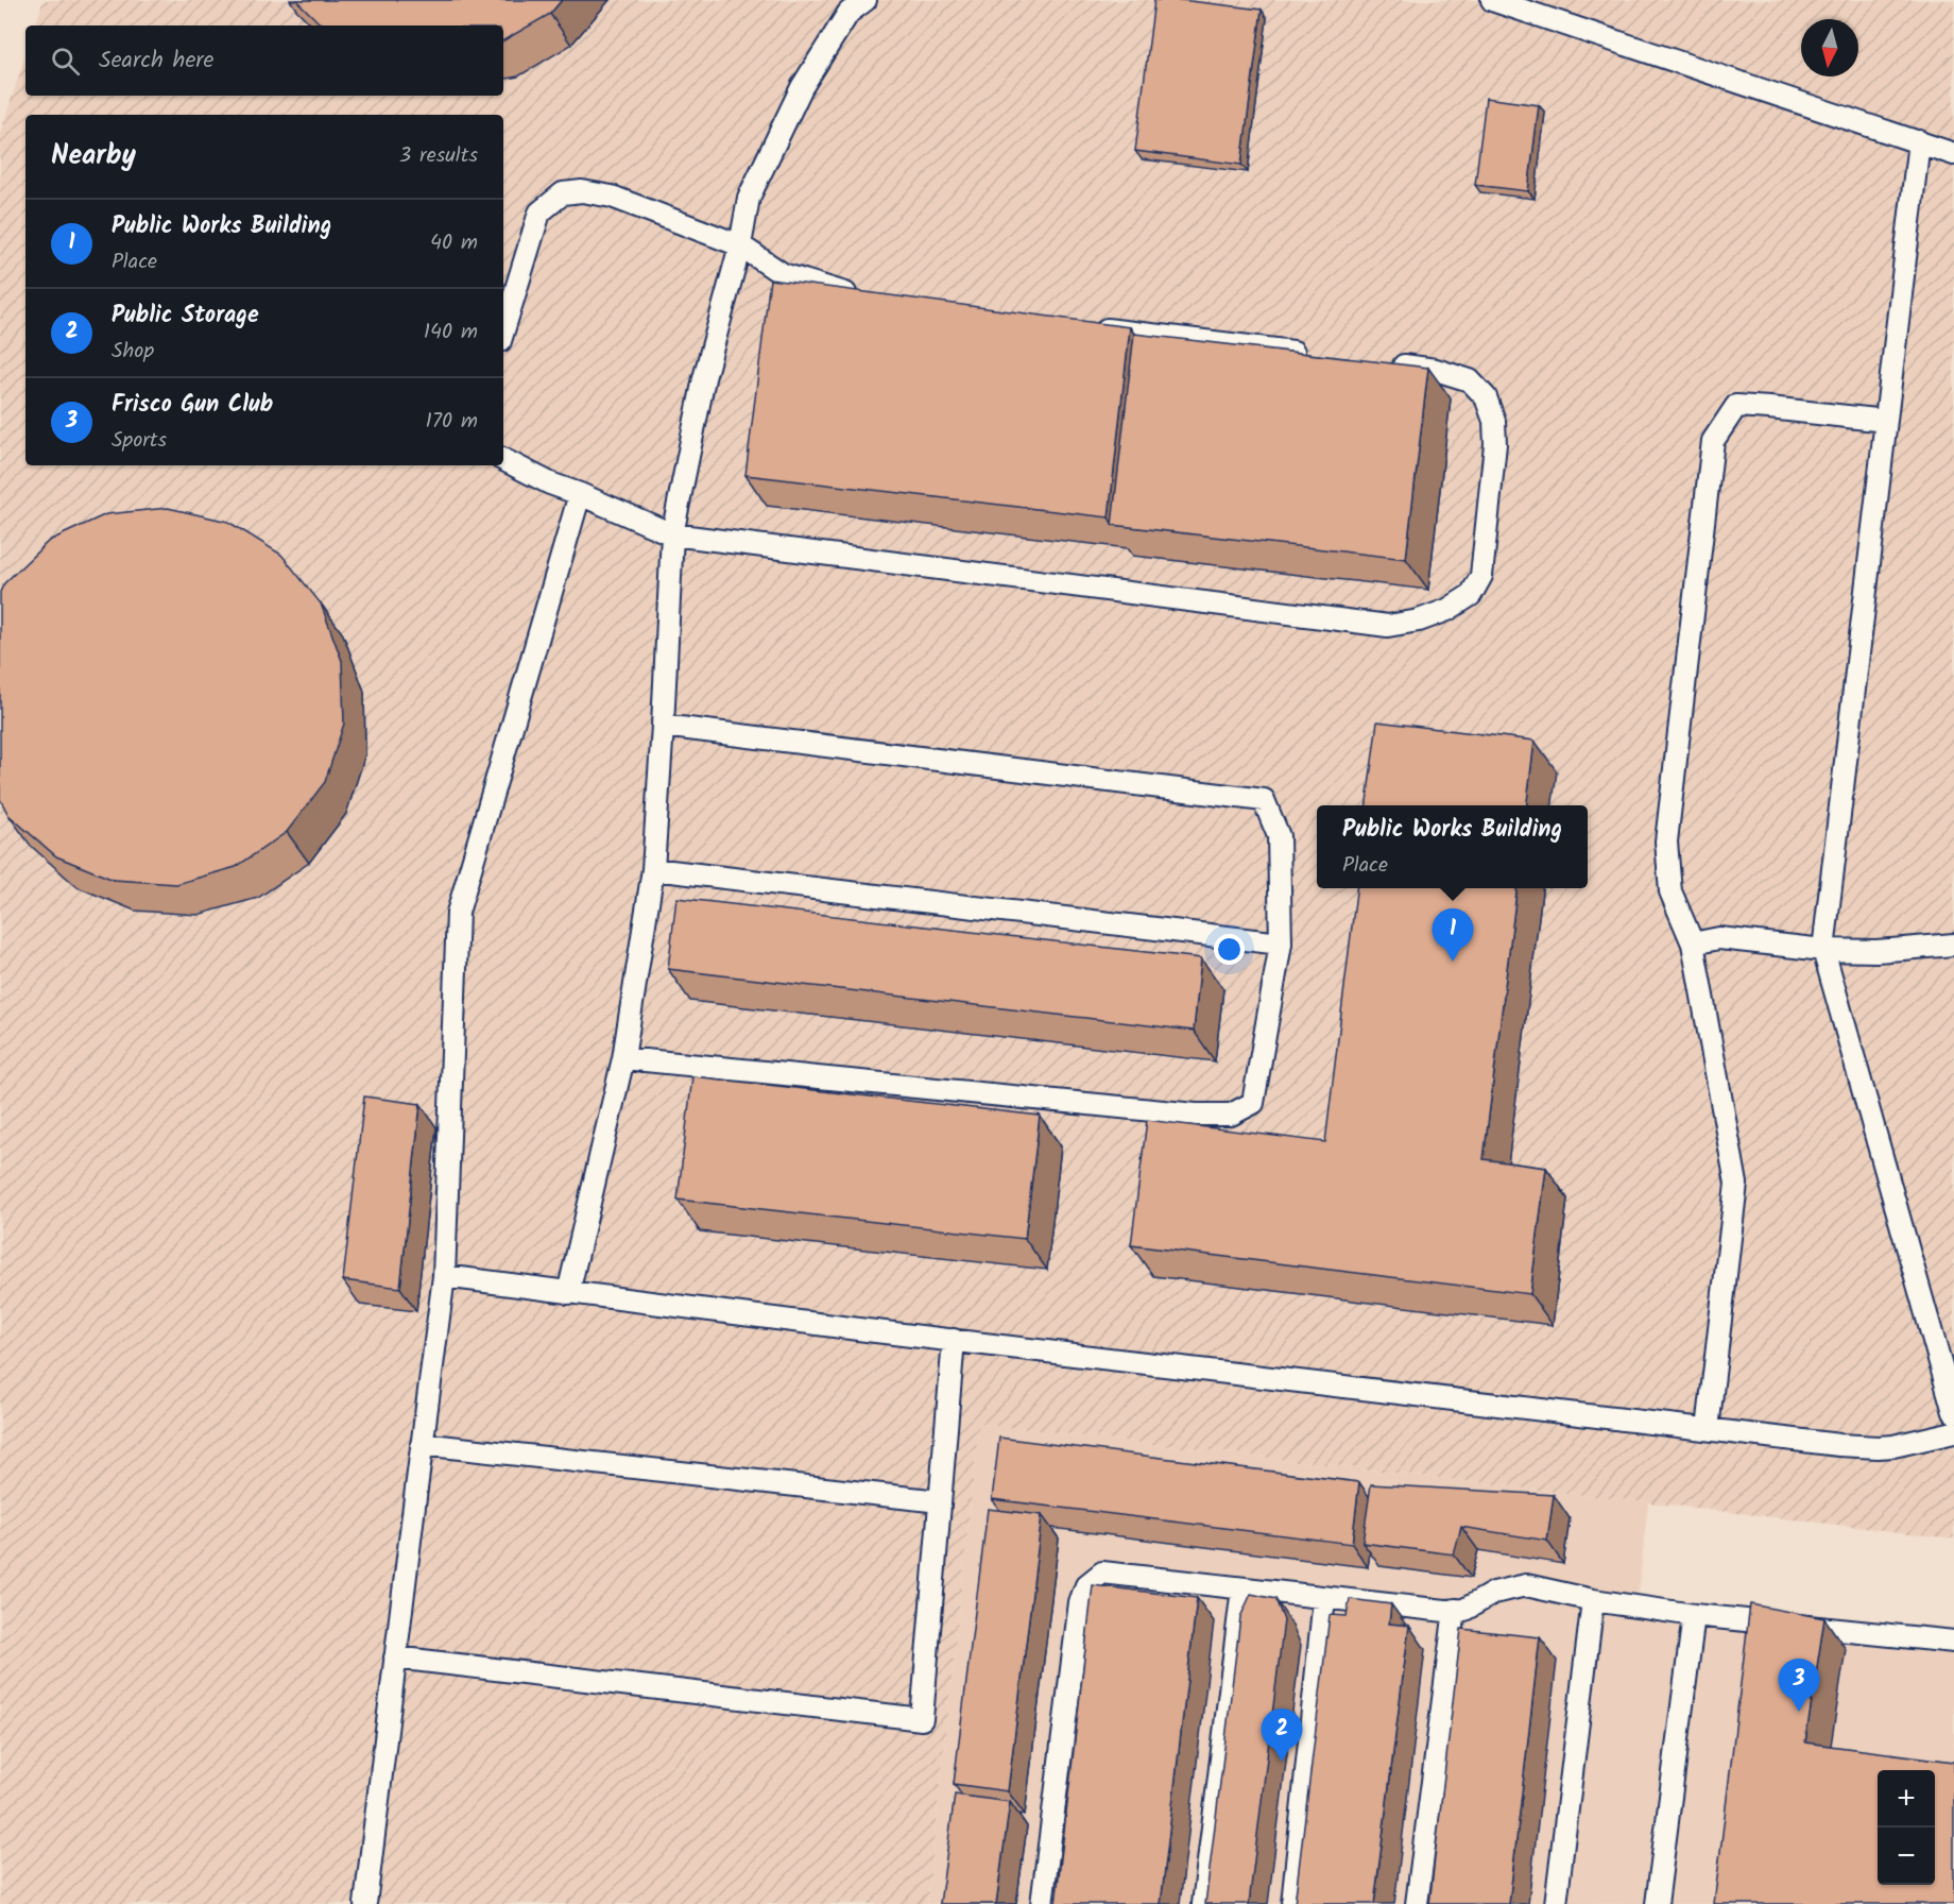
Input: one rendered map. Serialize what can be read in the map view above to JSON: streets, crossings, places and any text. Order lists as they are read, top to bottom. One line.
{"north":"bottom","page":{"search":"Search here","heading":["Nearby","3 results"],"list":[{"mark":"1","name":"Public Works Building","note":"Place","value":"40 m"},{"mark":"2","name":"Public Storage","note":"Shop","value":"140 m"},{"mark":"3","name":"Frisco Gun Club","note":"Sports","value":"170 m"}],"popup":["Public Works Building","Place"],"pins":["1","3","2"],"map_buttons":["+","−"]}}
